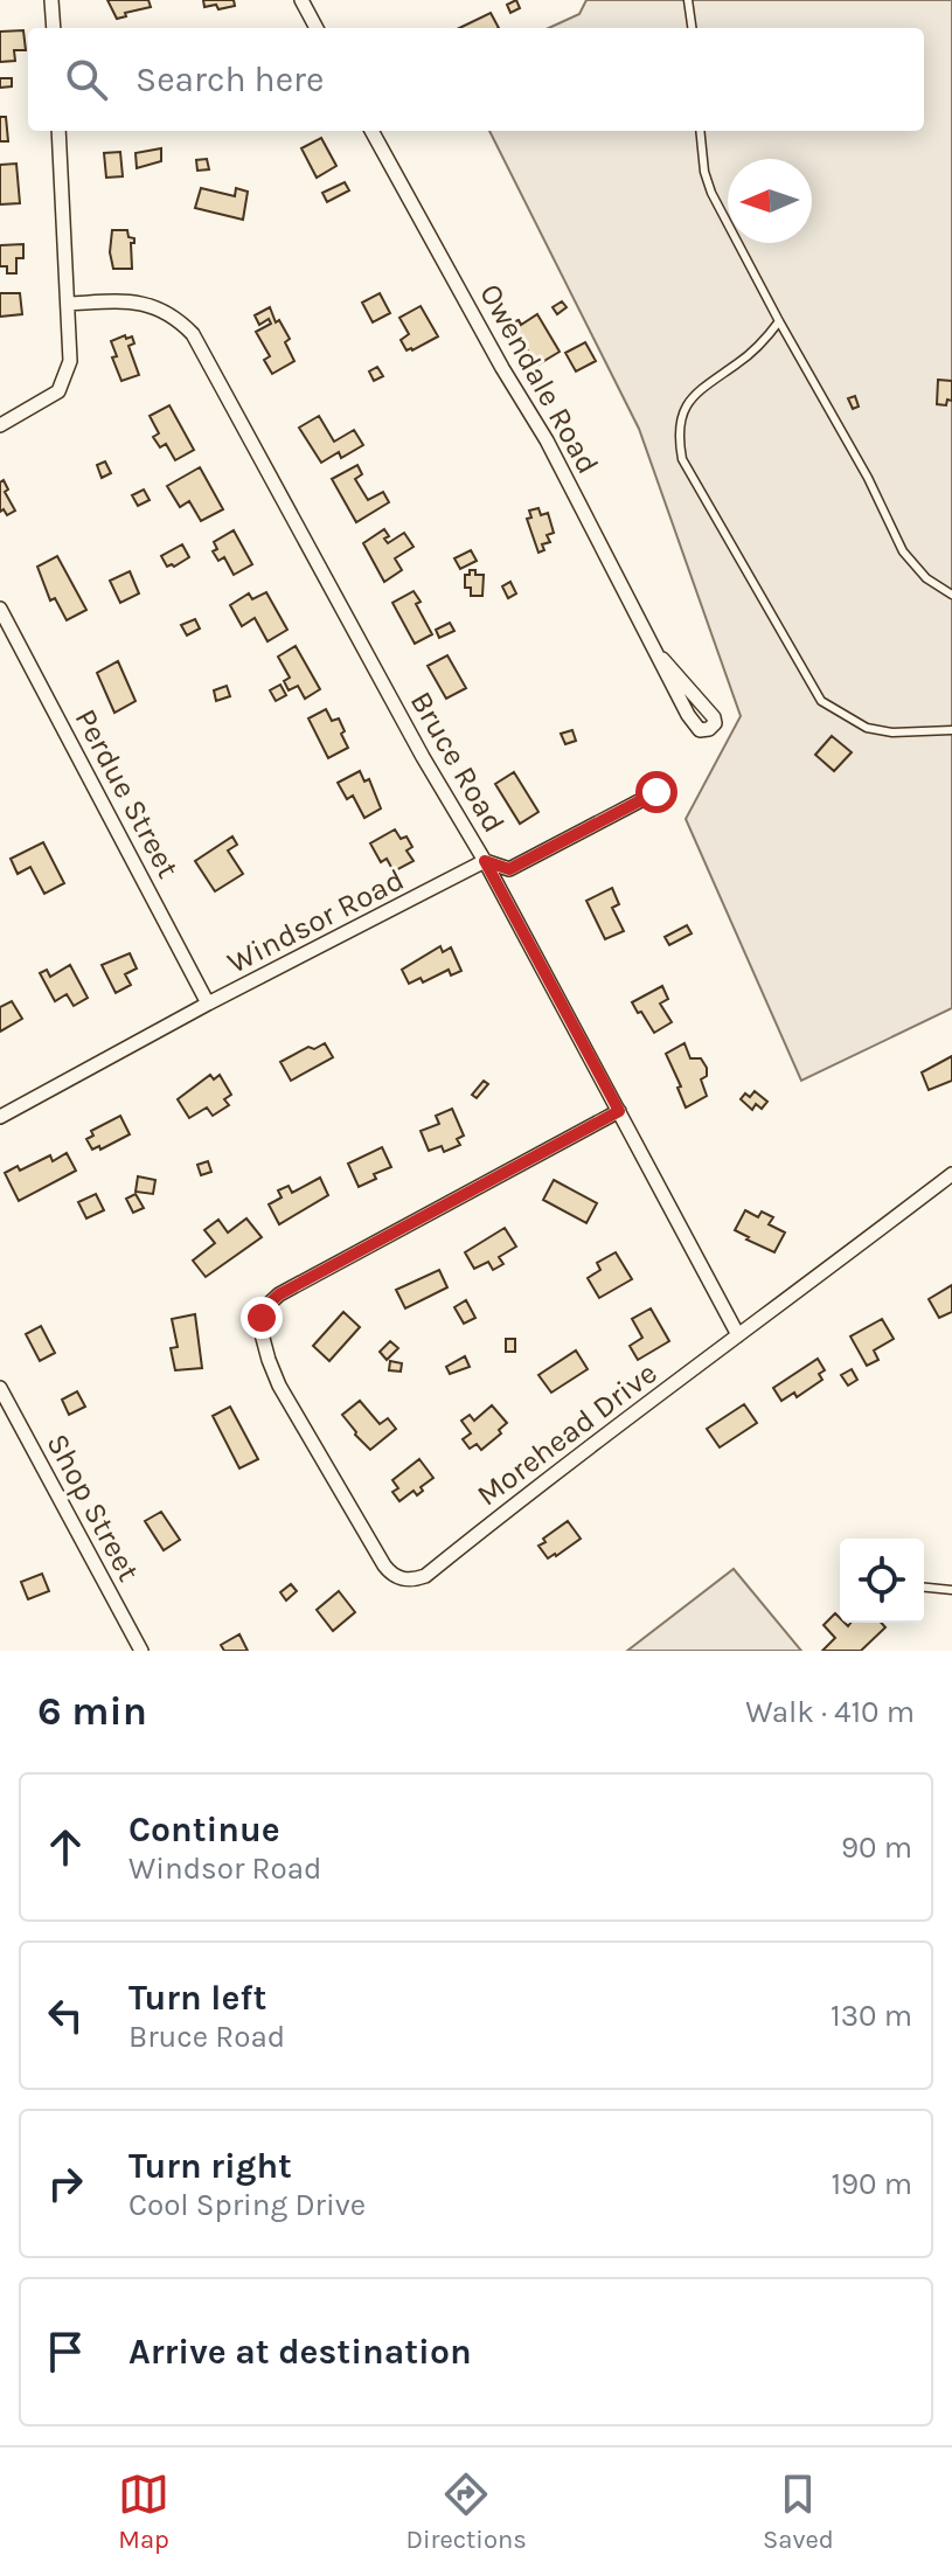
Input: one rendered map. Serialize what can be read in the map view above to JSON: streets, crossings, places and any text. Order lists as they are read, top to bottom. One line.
{"streets":{"street":["Owendale Road","Bruce Road","Perdue Street","Windsor Road","Morehead Drive","Shop Street"]},"crossings":[["Bruce Road","Windsor Road"],["Bruce Road","Morehead Drive"],["Perdue Street","Windsor Road"]],"north":"left","page":{"search":"Search here","heading":["6 min","Walk · 410 m"],"list":[["Continue","Windsor Road","90 m"],["Turn left","Bruce Road","130 m"],["Turn right","Cool Spring Drive","190 m"],"Arrive at destination"],"nav":["Map","Directions","Saved"]}}
